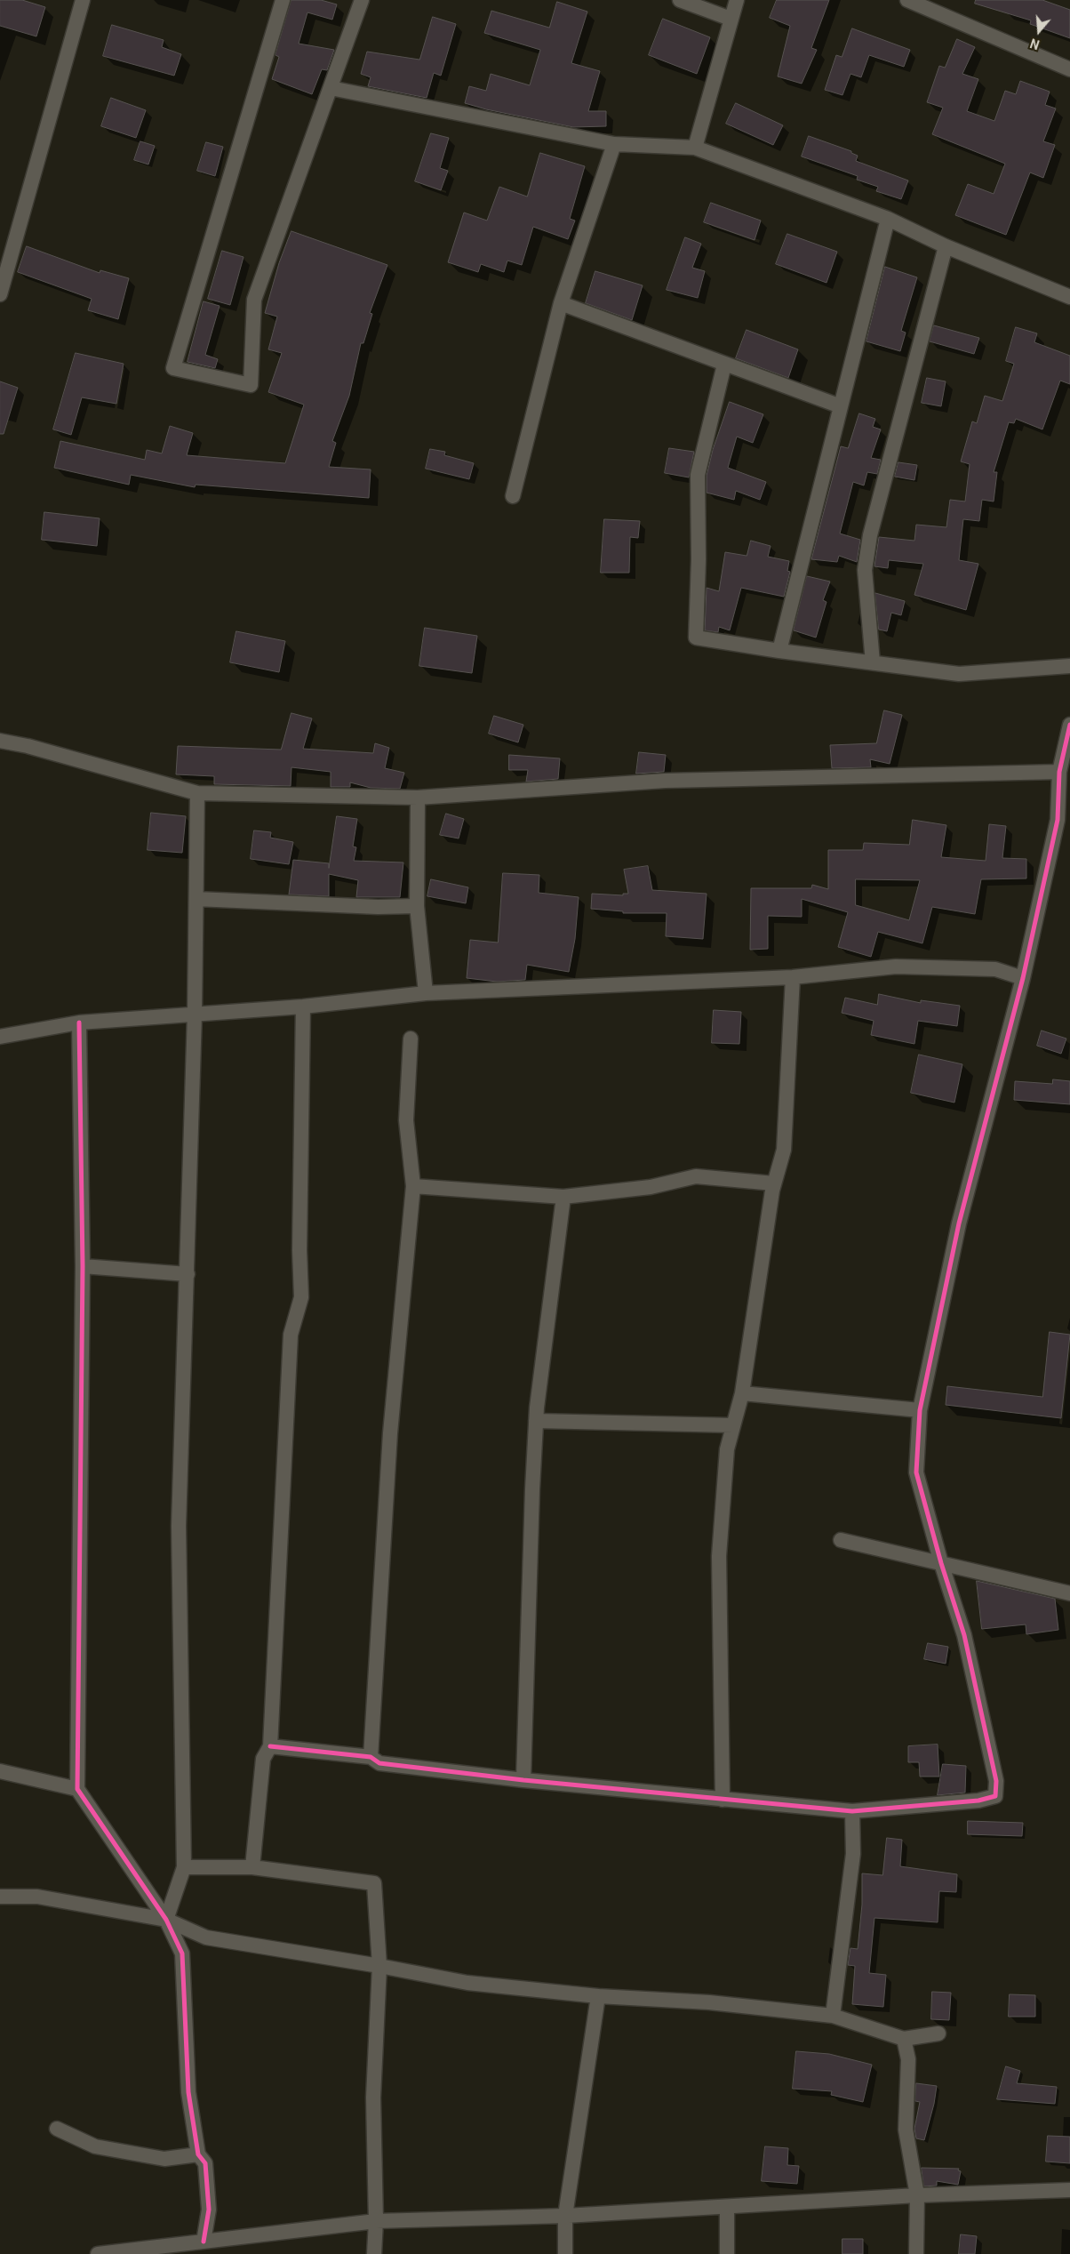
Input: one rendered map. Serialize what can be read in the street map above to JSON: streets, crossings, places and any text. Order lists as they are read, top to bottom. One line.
{"north":"bottom"}
